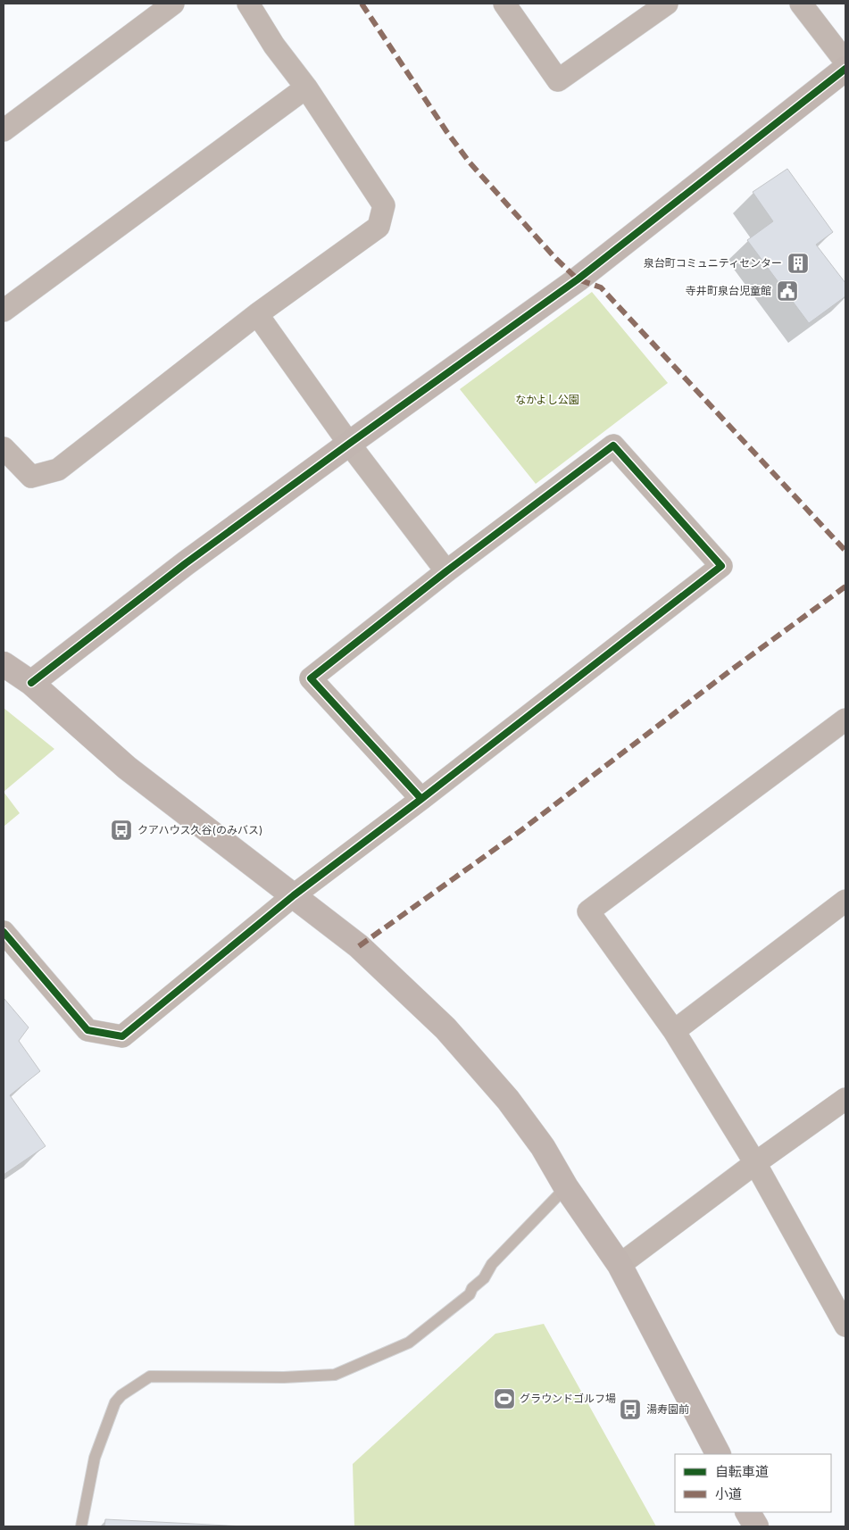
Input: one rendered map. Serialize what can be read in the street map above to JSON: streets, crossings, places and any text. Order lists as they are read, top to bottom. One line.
{"parks":["なかよし公園"],"places":{"building":["泉台町コミュニティセンター"],"public building":["寺井町泉台児童館"],"bus stop":["クアハウス久谷(のみバス)","湯寿園前"],"sports":["グラウンドゴルフ場"]},"legend":["自転車道","小道"]}
